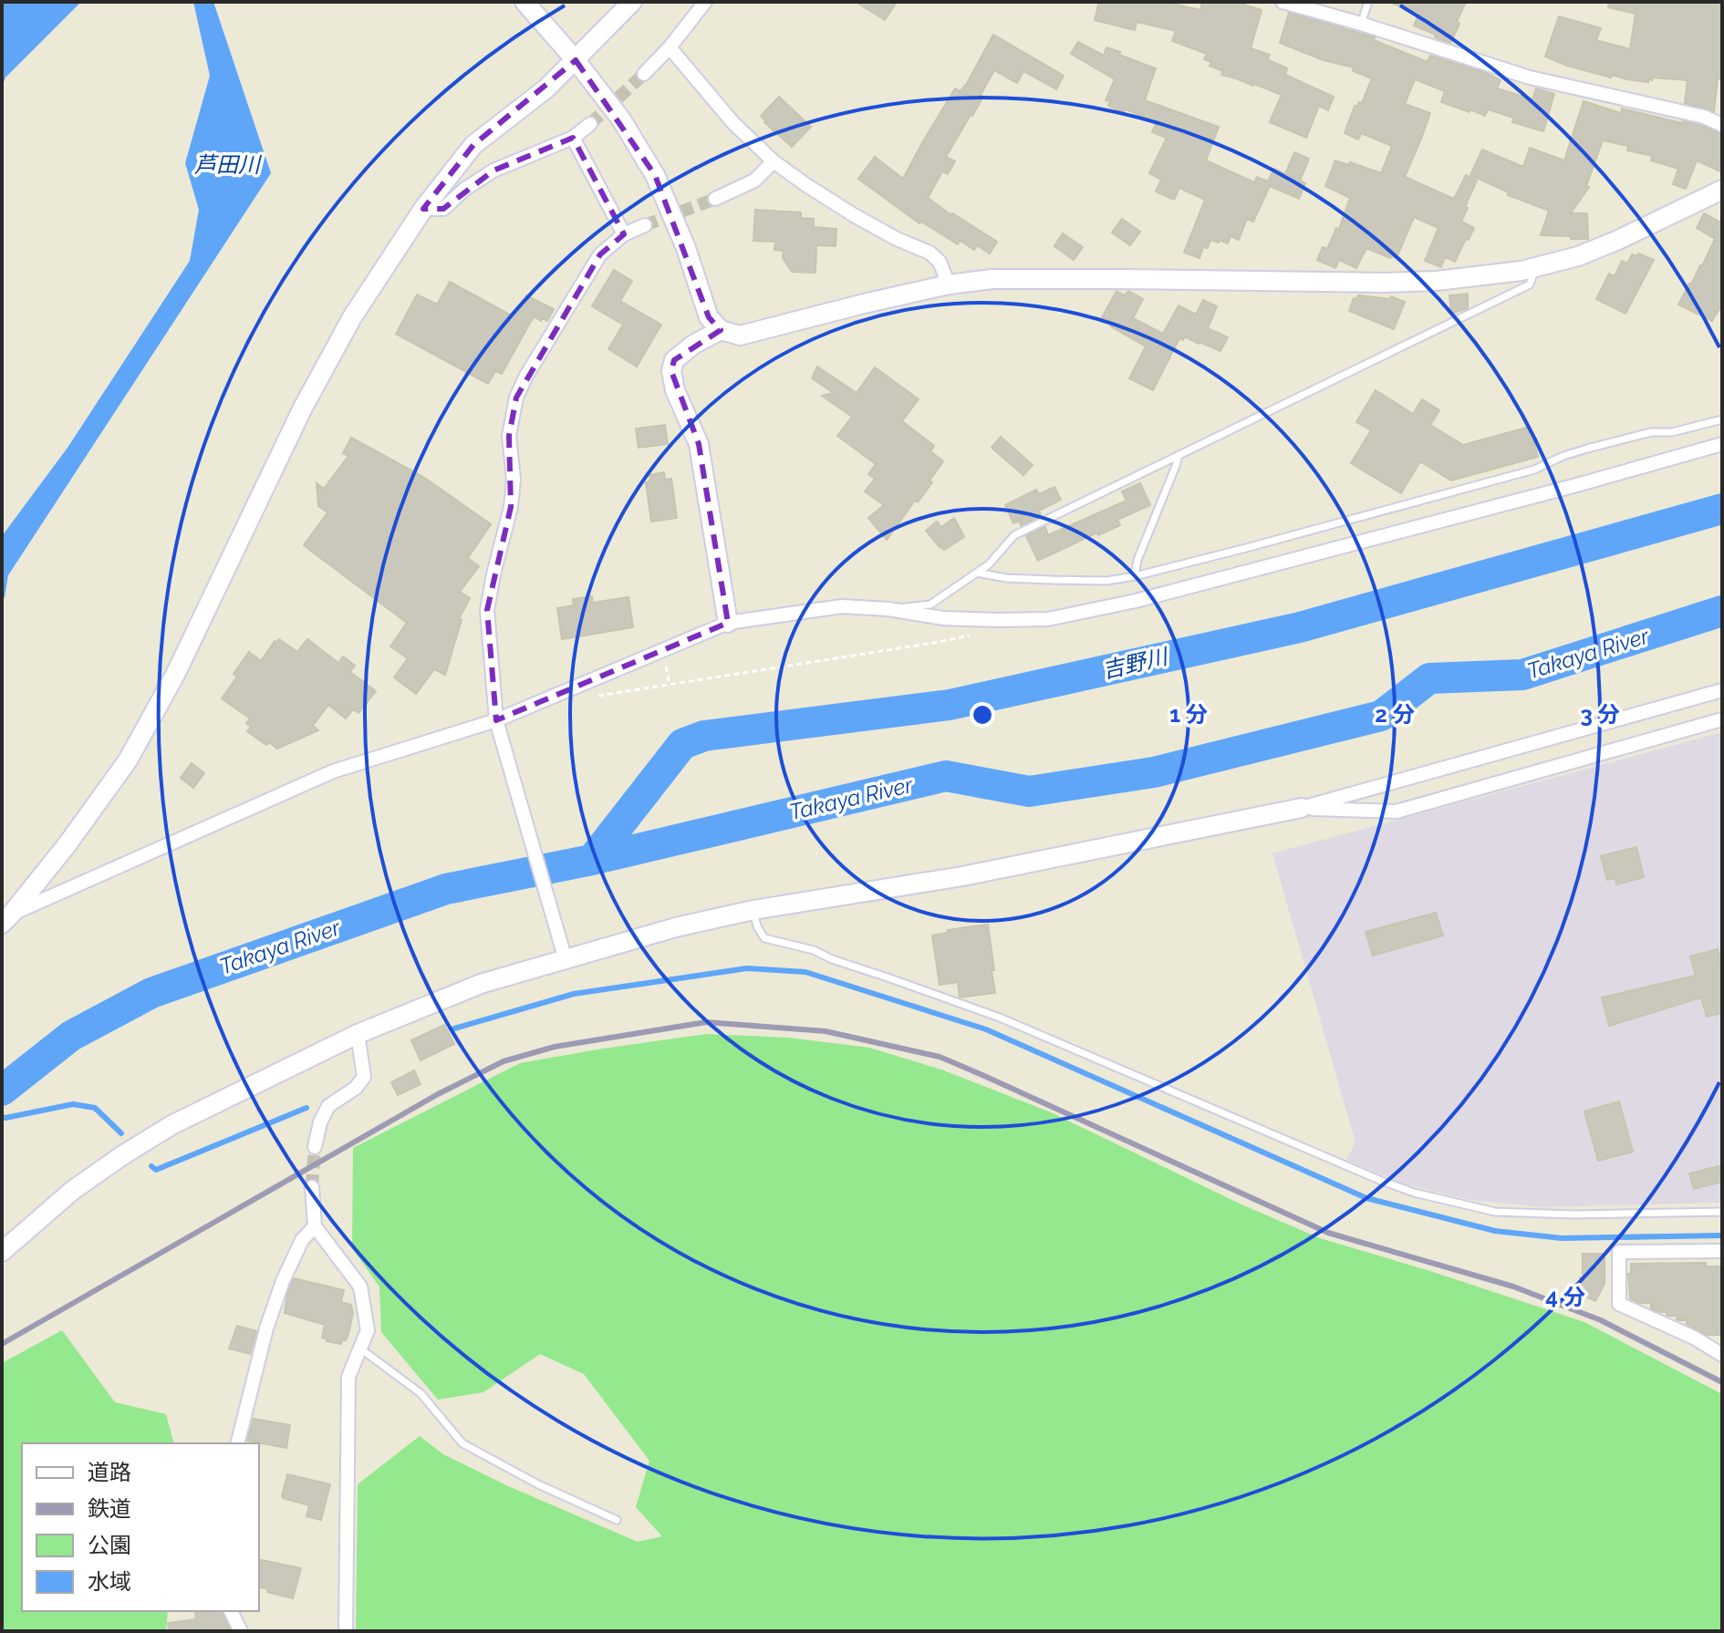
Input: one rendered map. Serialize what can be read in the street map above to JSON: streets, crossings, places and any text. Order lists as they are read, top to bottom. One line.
{"water":["芦田川","Takaya River","吉野川"],"legend":["道路","鉄道","公園","水域"],"rings":["1 分","2 分","3 分","4 分"]}
